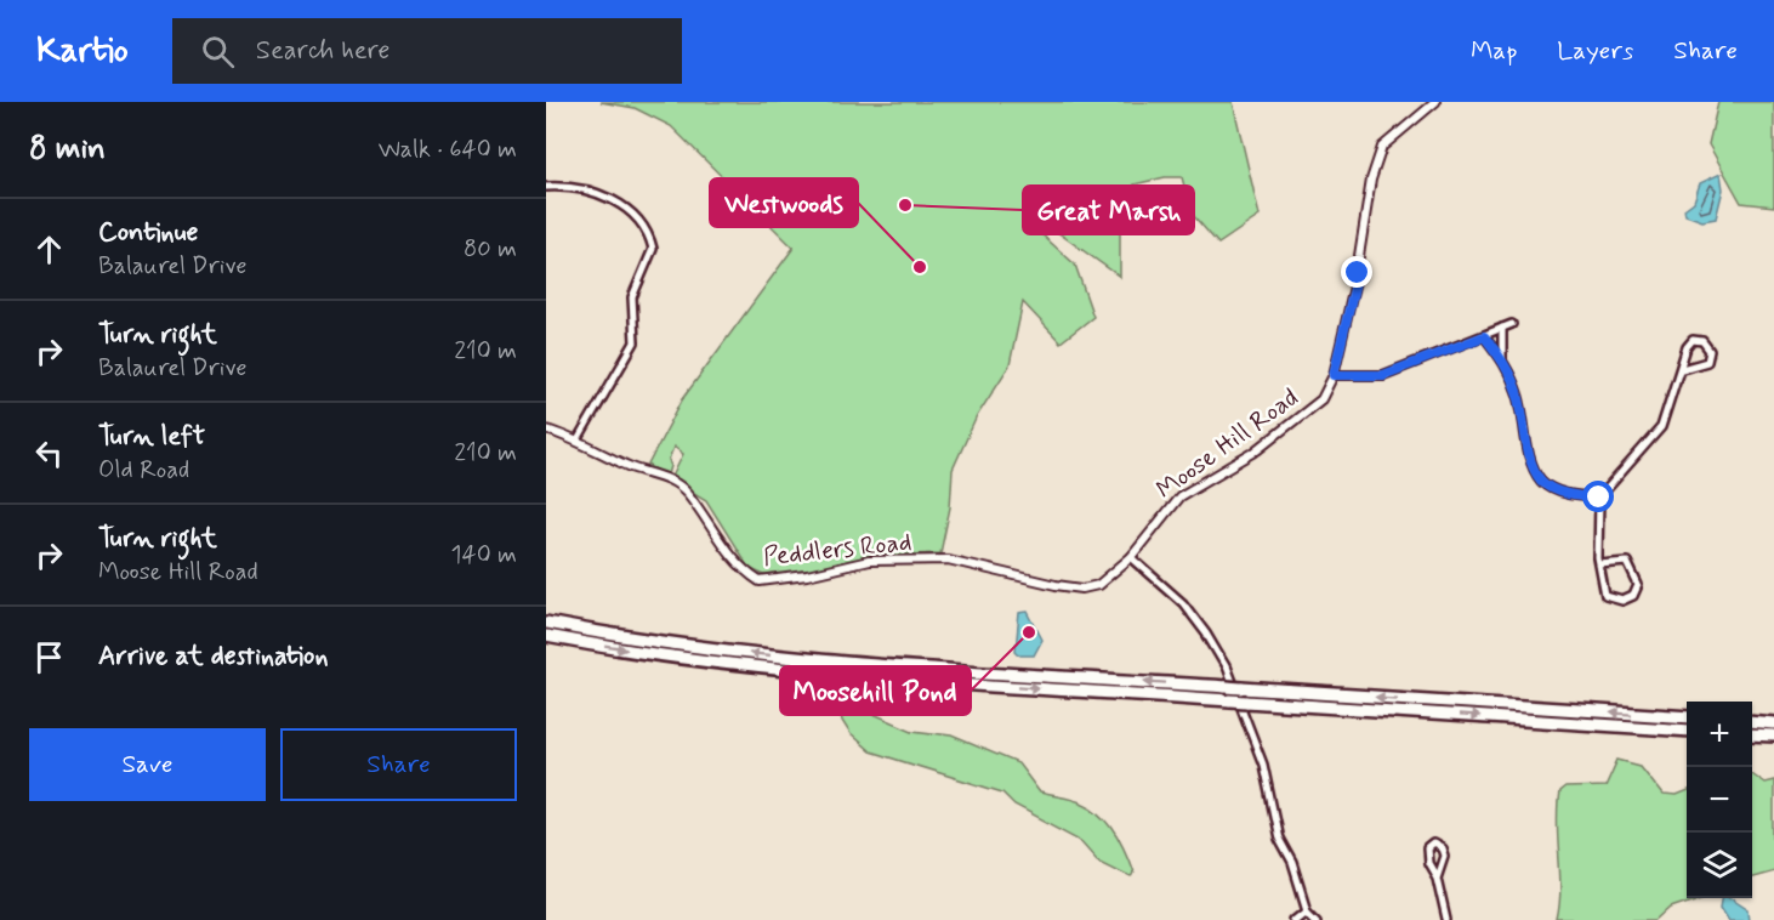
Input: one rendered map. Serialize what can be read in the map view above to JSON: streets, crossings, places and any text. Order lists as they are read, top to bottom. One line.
{"streets":{"street":["Moose Hill Road","Peddlers Road"]},"crossings":[["Moose Hill Road","Peddlers Road"]],"places":["Great Marsh","Westwoods","Moosehill Pond"],"page":{"header":"Kartio","search":"Search here","nav":["Map","Layers","Share"],"heading":["8 min","Walk · 640 m"],"list":[["Continue","Balaurel Drive","80 m"],["Turn right","Balaurel Drive","210 m"],["Turn left","Old Road","210 m"],["Turn right","Moose Hill Road","140 m"],"Arrive at destination"],"map_buttons":["+","−"],"buttons":["Save","Share"]}}
